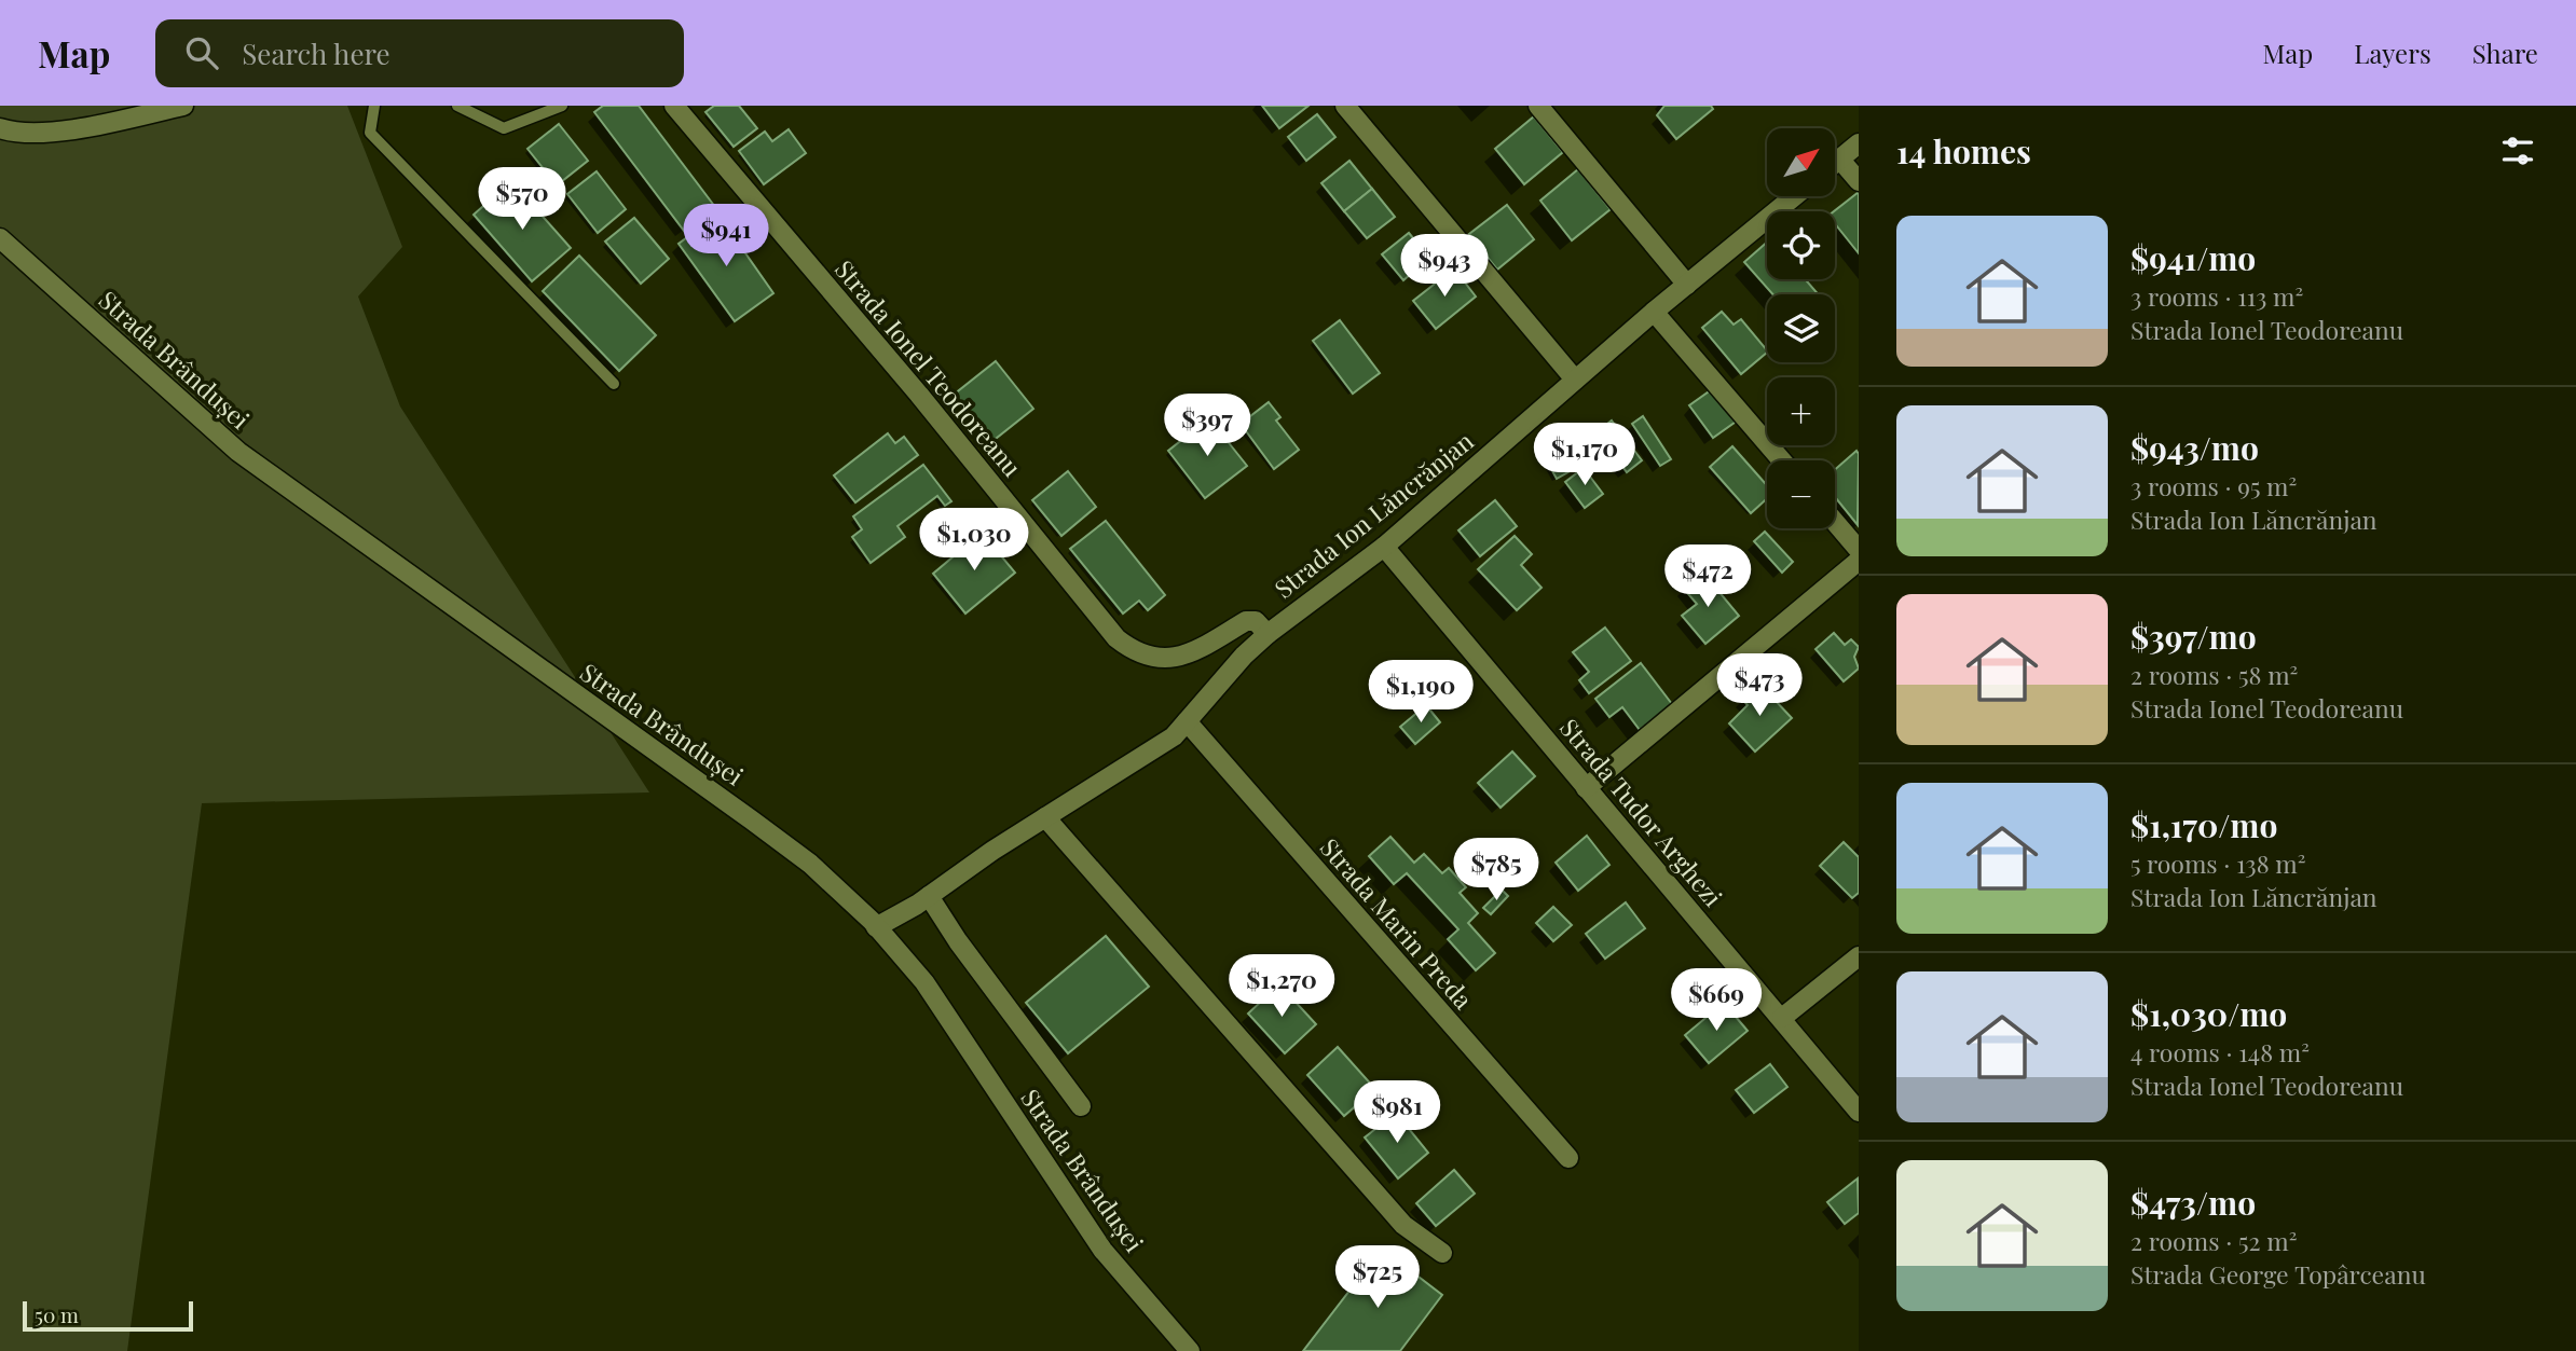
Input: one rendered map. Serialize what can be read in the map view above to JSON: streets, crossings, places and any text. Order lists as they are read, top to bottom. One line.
{"streets":{"street":["Strada Brândușei","Strada Ionel Teodoreanu","Strada Ion Lăncrănjan","Strada Tudor Arghezi","Strada Marin Preda"]},"crossings":[["Strada Brândușei","Strada Ion Lăncrănjan"],["Strada Ionel Teodoreanu","Strada Ion Lăncrănjan"],["Strada Ion Lăncrănjan","Strada Tudor Arghezi"],["Strada Ion Lăncrănjan","Strada Marin Preda"]],"scale_bar":"50 m","north":"top right","page":{"header":"Map","search":"Search here","nav":["Map","Layers","Share"],"heading":"14 homes","map_buttons":["+","−"],"price":["$570","$941","$943","$397","$1,170","$1,030","$472","$473","$1,190","$785","$1,270","$669","$981","$725"],"list":[{"name":"$941/mo","note":"3 rooms · 113 m² · Strada Ionel Teodoreanu"},{"name":"$943/mo","note":"3 rooms · 95 m² · Strada Ion Lăncrănjan"},{"name":"$397/mo","note":"2 rooms · 58 m² · Strada Ionel Teodoreanu"},{"name":"$1,170/mo","note":"5 rooms · 138 m² · Strada Ion Lăncrănjan"},{"name":"$1,030/mo","note":"4 rooms · 148 m² · Strada Ionel Teodoreanu"},{"name":"$473/mo","note":"2 rooms · 52 m² · Strada George Topârceanu"}],"scale":"50 m"}}
